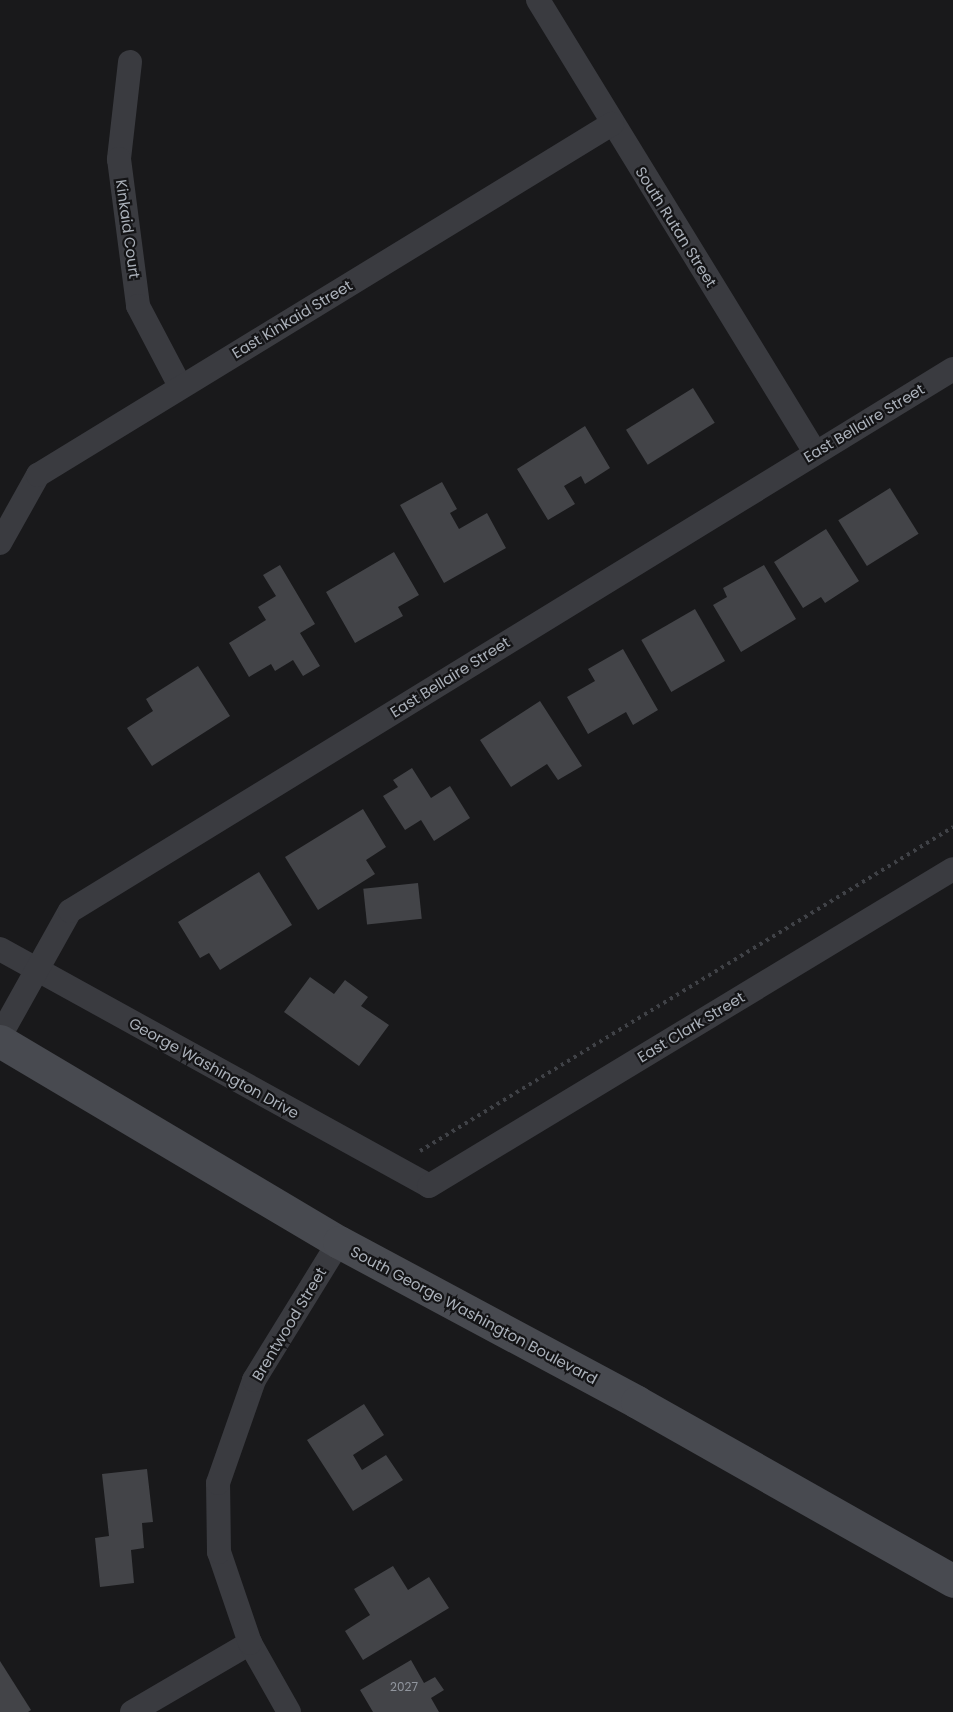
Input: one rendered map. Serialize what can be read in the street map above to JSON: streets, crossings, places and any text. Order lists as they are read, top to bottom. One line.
{"streets":{"street":["South Rutan Street","Kinkaid Court","East Kinkaid Street","East Bellaire Street","East Clark Street","George Washington Drive","South George Washington Boulevard","Brentwood Street"]},"crossings":[["South Rutan Street","East Kinkaid Street"],["South Rutan Street","East Bellaire Street"],["Kinkaid Court","East Kinkaid Street"],["East Bellaire Street","George Washington Drive"],["East Clark Street","George Washington Drive"],["South George Washington Boulevard","Brentwood Street"]],"house_numbers":["2027"]}
